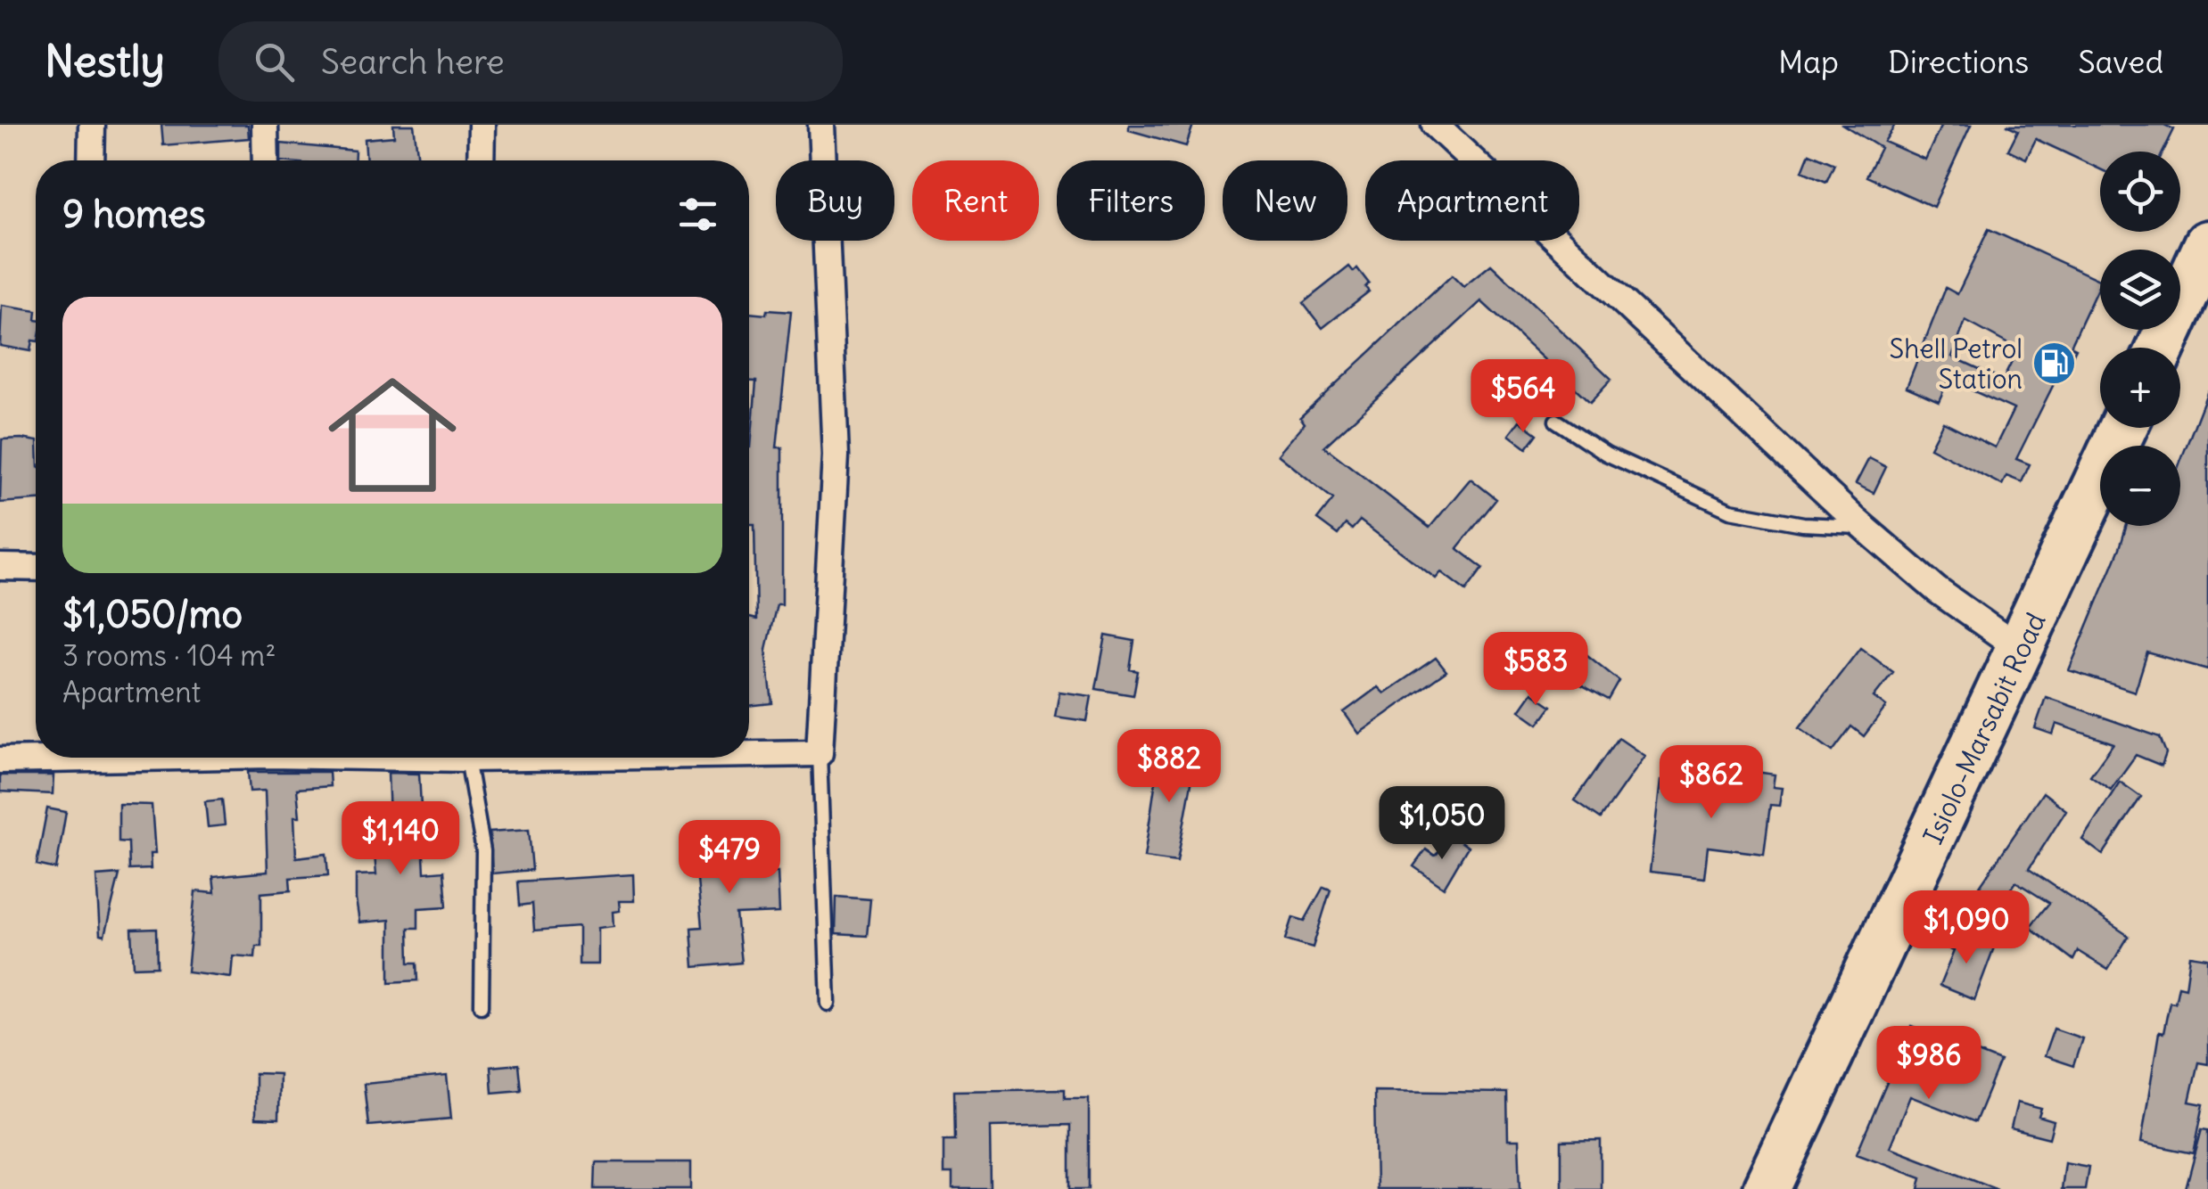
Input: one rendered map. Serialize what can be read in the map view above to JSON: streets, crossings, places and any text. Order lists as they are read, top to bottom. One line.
{"streets":{"highway":["Isiolo-Marsabit Road"]},"places":{"fuel station":["Shell Petrol Station"]},"page":{"header":"Nestly","search":"Search here","nav":["Map","Directions","Saved"],"map_buttons":["+","−"],"chip":["Buy","Rent","Filters","New","Apartment"],"heading":"9 homes","list":[{"name":"$1,050/mo","note":"3 rooms · 104 m² · Apartment"}],"price":["$564","$583","$882","$862","$1,050","$1,140","$479","$1,090","$986"]}}
